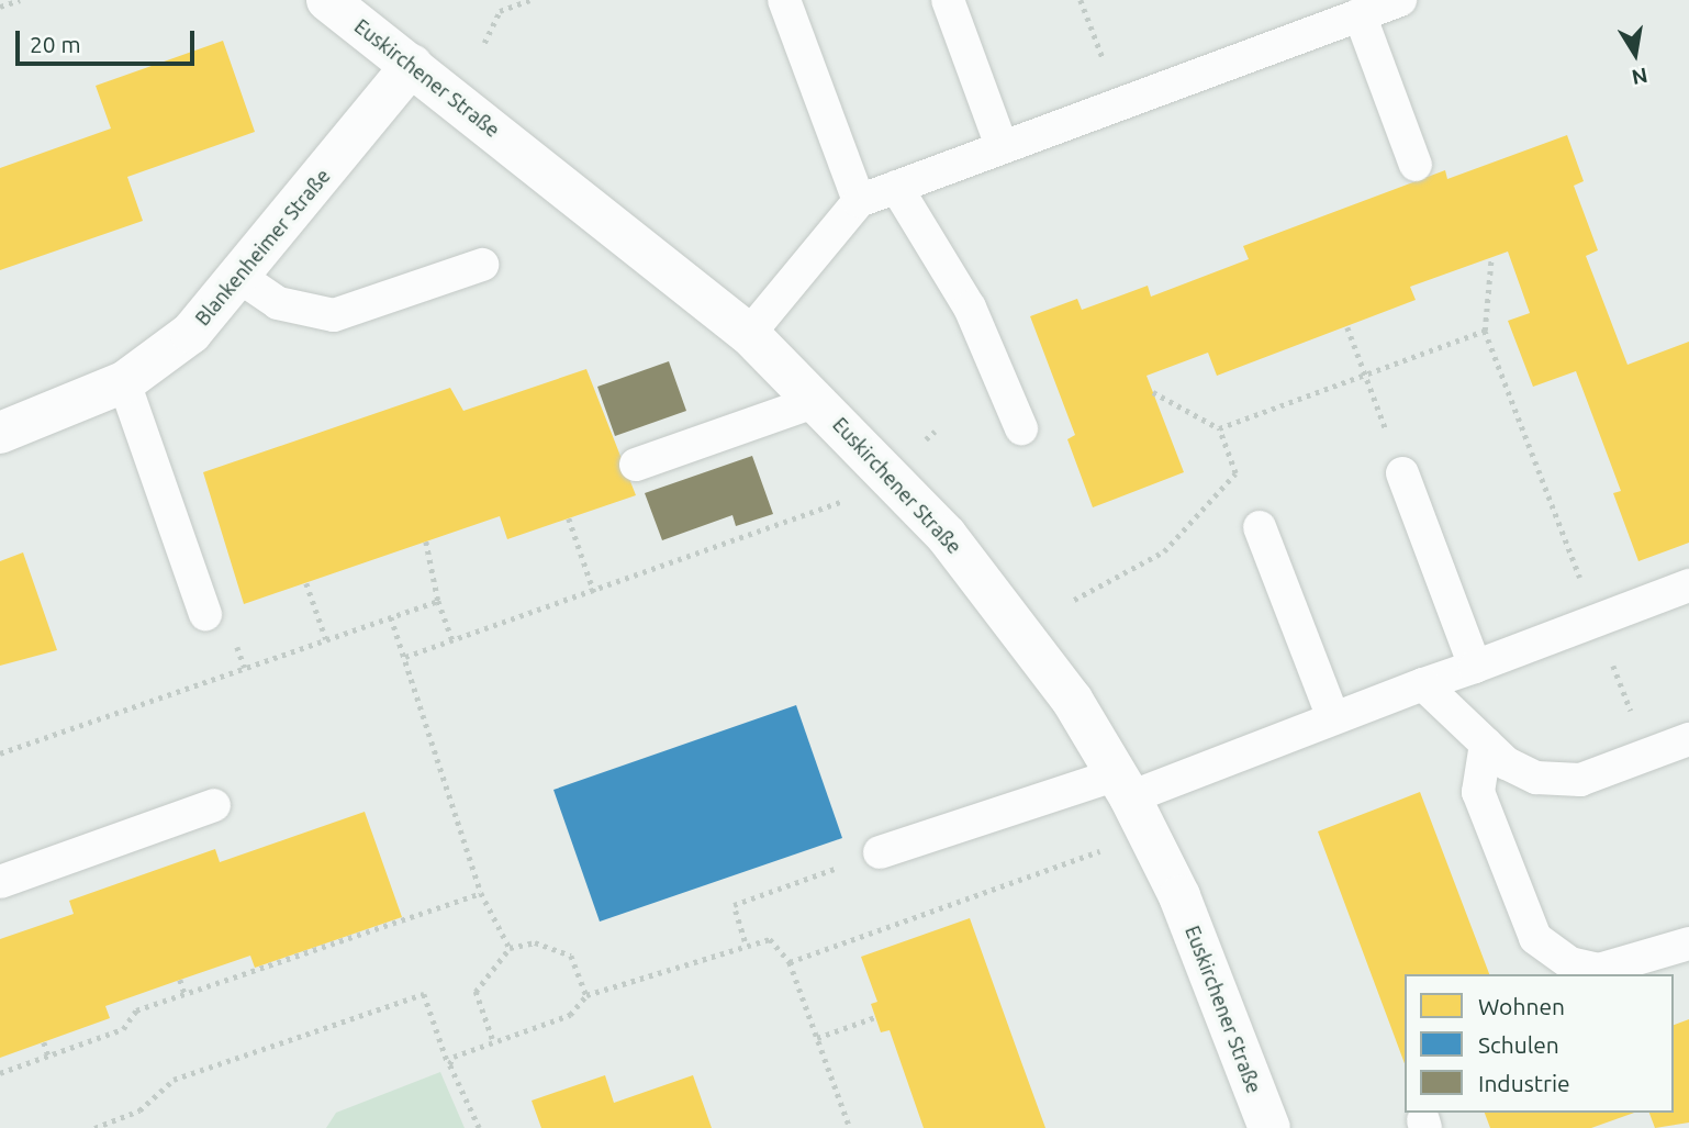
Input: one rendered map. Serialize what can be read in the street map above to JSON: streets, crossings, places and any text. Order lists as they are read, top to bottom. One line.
{"streets":{"street":["Euskirchener Straße","Blankenheimer Straße"]},"crossings":[["Euskirchener Straße","Blankenheimer Straße"]],"legend":["Wohnen","Schulen","Industrie"],"scale_bar":"20 m","north":"bottom"}
